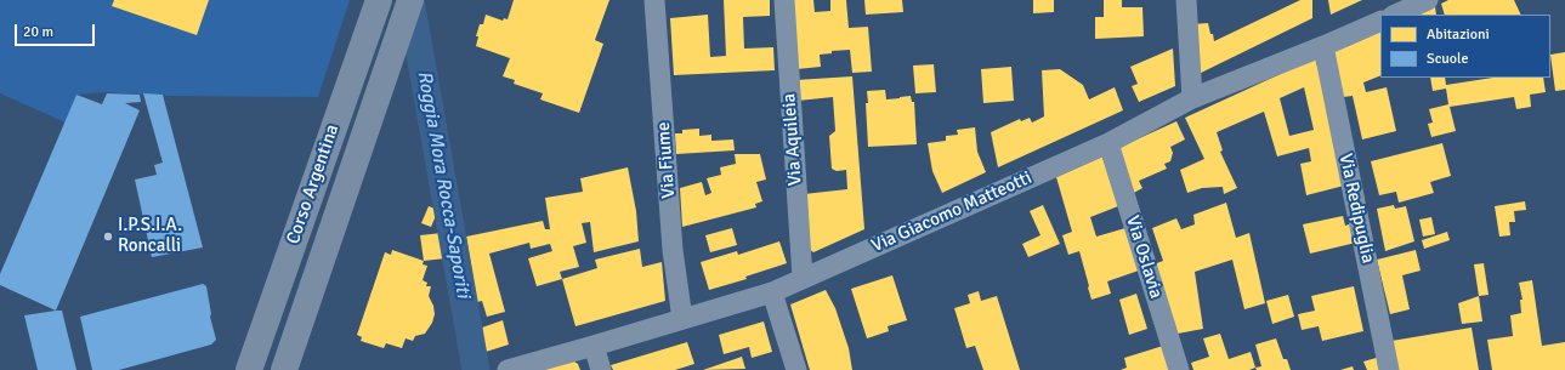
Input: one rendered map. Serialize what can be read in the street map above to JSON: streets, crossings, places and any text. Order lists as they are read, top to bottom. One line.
{"streets":{"main road":["Corso Argentina"],"street":["Via Aquileia","Via Fiume","Via Redipuglia","Via Giacomo Matteotti","Via Oslavia"]},"crossings":[["Via Aquileia","Via Giacomo Matteotti"],["Via Fiume","Via Giacomo Matteotti"],["Via Redipuglia","Via Giacomo Matteotti"],["Via Giacomo Matteotti","Via Oslavia"]],"water":["Roggia Mora Rocca-Saporiti"],"places":["I.P.S.I.A. Roncalli"],"legend":["Abitazioni","Scuole"],"scale_bar":"20 m"}
